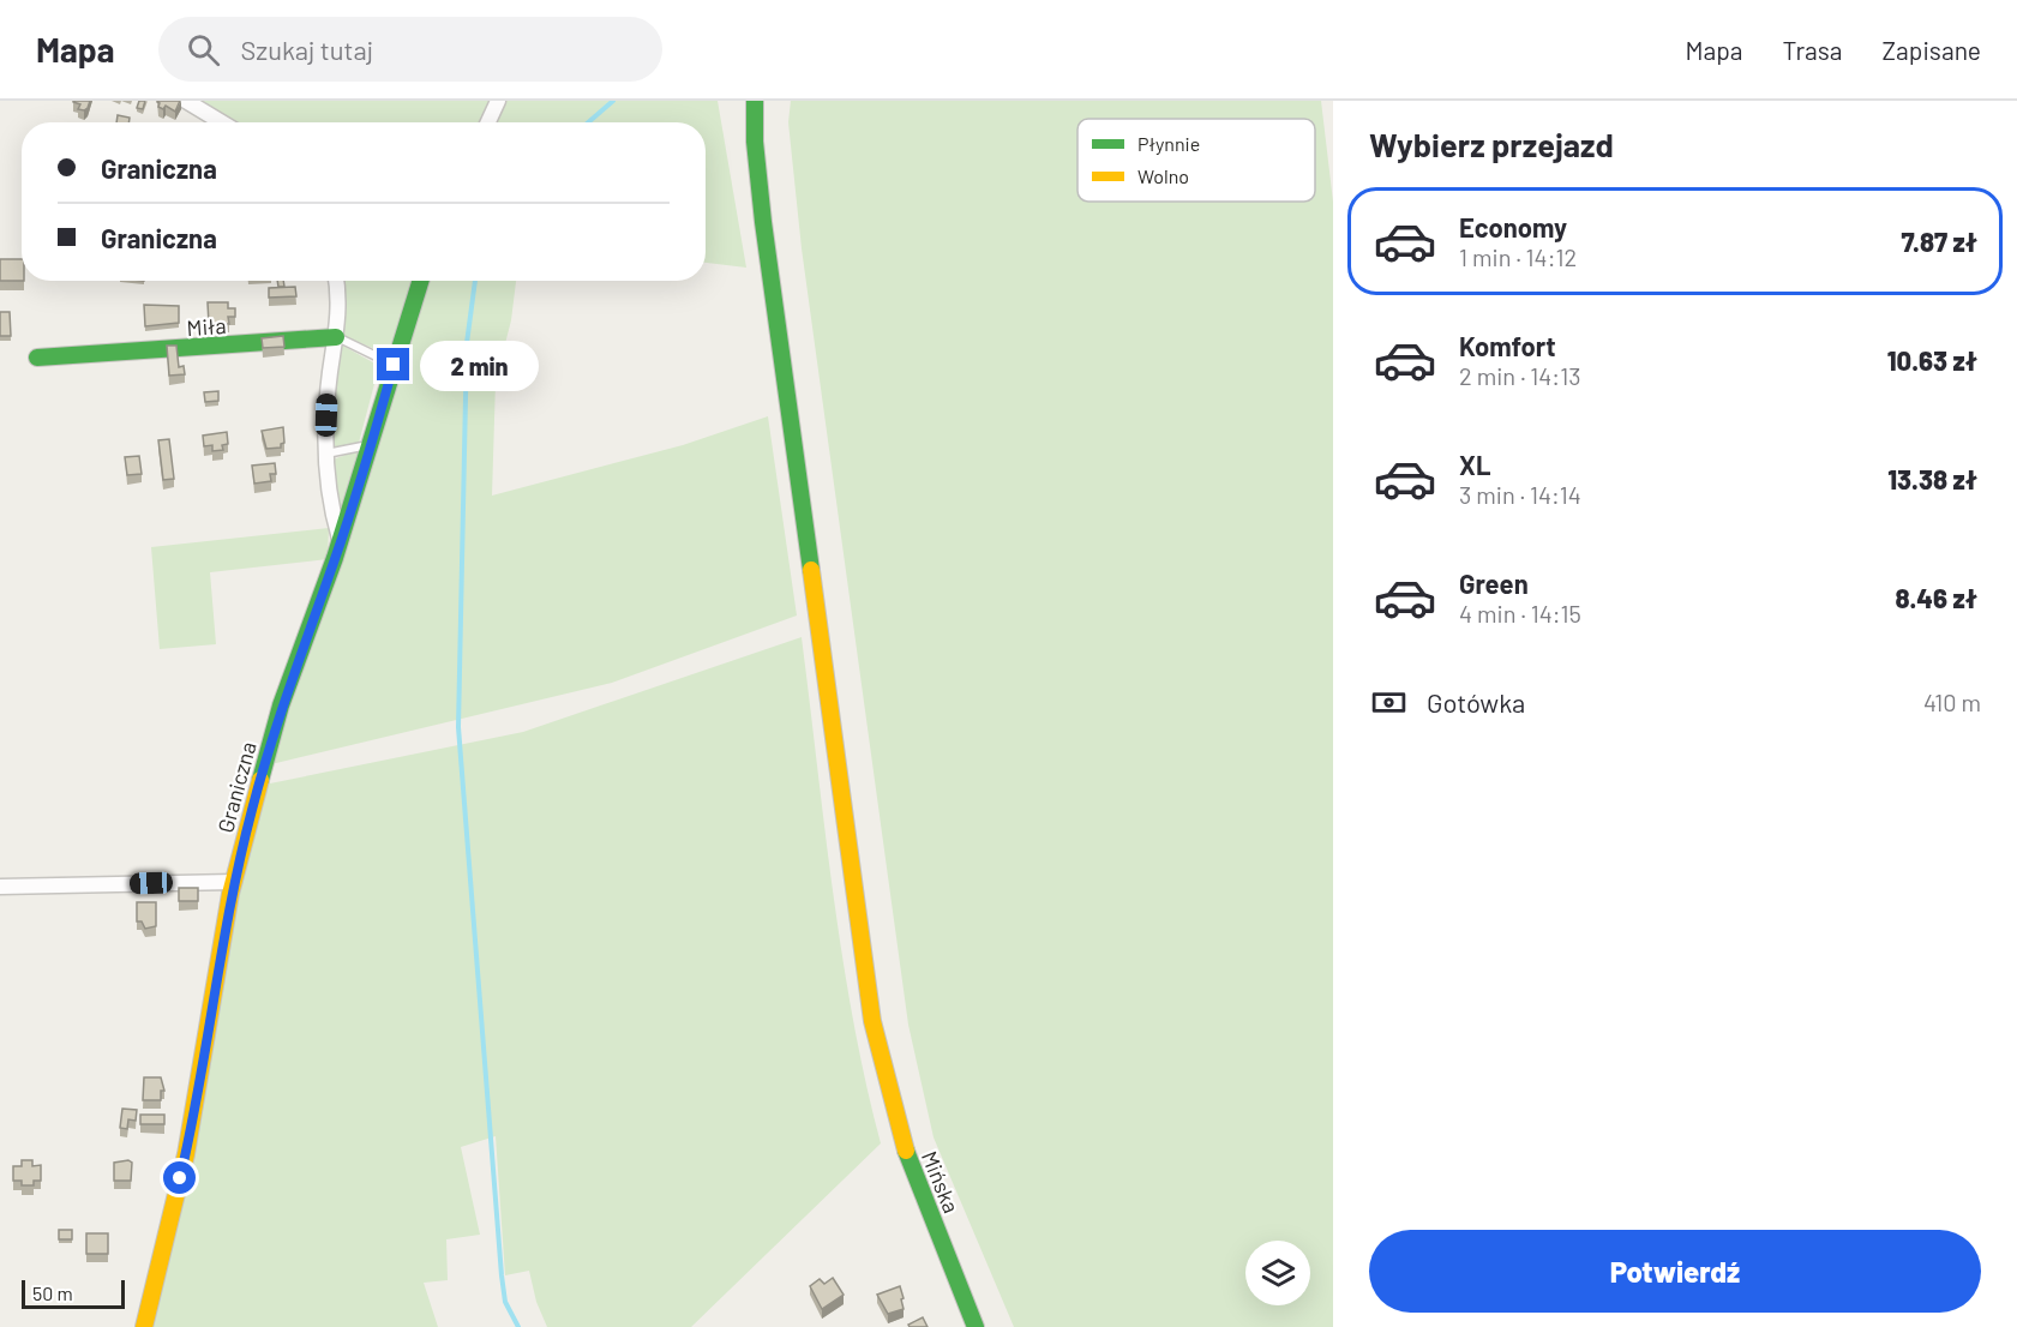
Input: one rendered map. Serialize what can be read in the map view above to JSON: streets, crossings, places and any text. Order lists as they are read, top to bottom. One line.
{"streets":{"street":["Miła","Graniczna","Mińska"]},"legend":["Płynnie","Wolno"],"scale_bar":"50 m","page":{"header":"Mapa","search":"Szukaj tutaj","nav":["Mapa","Trasa","Zapisane"],"heading":"Wybierz przejazd","banner":["Graniczna","Graniczna"],"list":[{"name":"Economy","note":"1 min · 14:12","value":"7.87 zł"},{"name":"Komfort","note":"2 min · 14:13","value":"10.63 zł"},{"name":"XL","note":"3 min · 14:14","value":"13.38 zł"},{"name":"Green","note":"4 min · 14:15","value":"8.46 zł"}],"bubble":"2 min","pay":["Gotówka","410 m"],"buttons":"Potwierdź","scale":"50 m"}}
